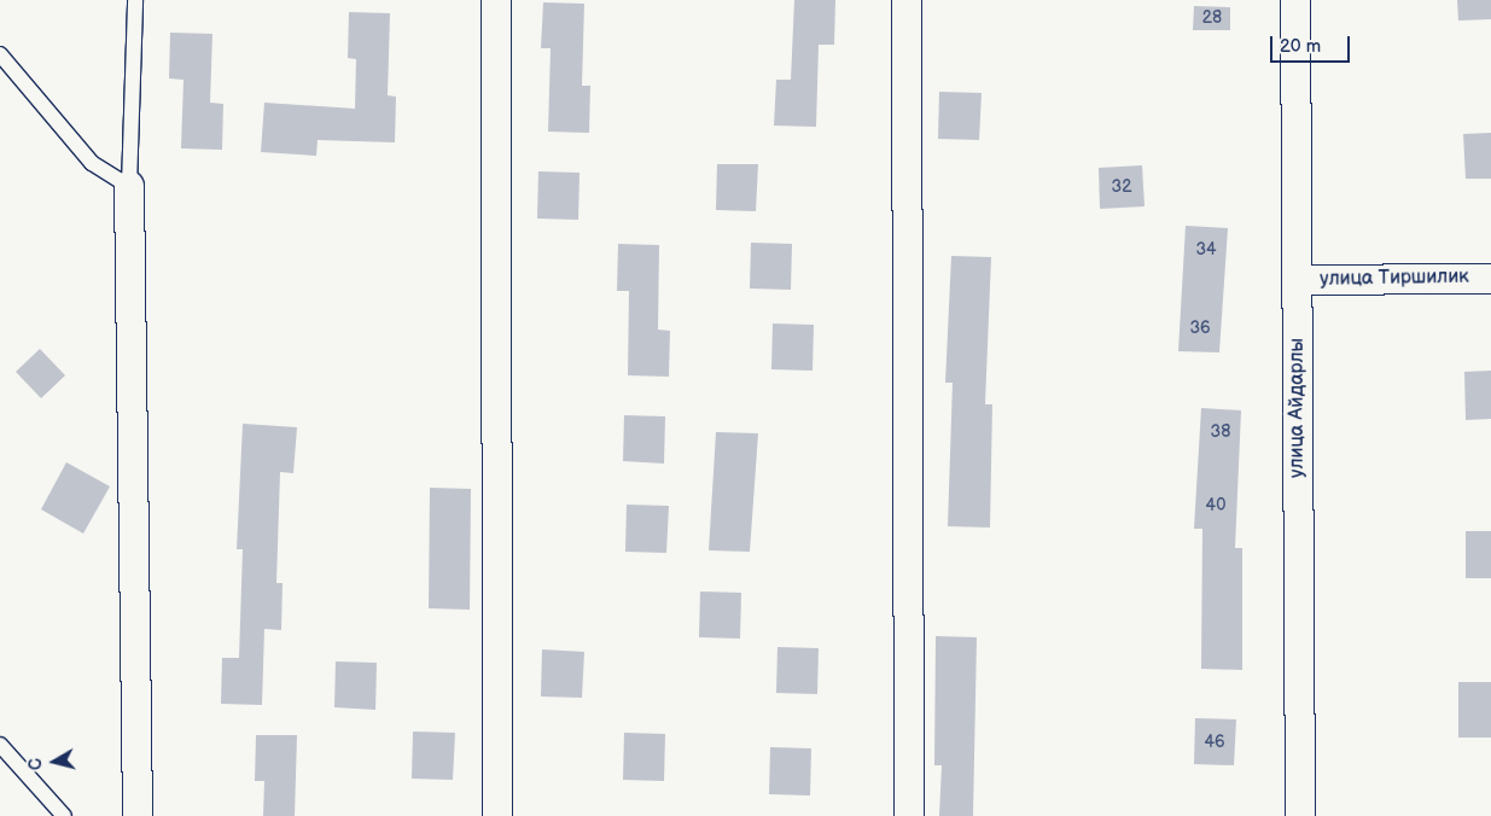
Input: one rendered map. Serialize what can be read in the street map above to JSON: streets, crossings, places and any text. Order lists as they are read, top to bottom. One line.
{"streets":{"street":["улица Тиршилик","улица Айдарлы"]},"crossings":[["улица Тиршилик","улица Айдарлы"]],"house_numbers":["28","32","34","36","38","40","46"],"scale_bar":"20 m","north":"left"}
